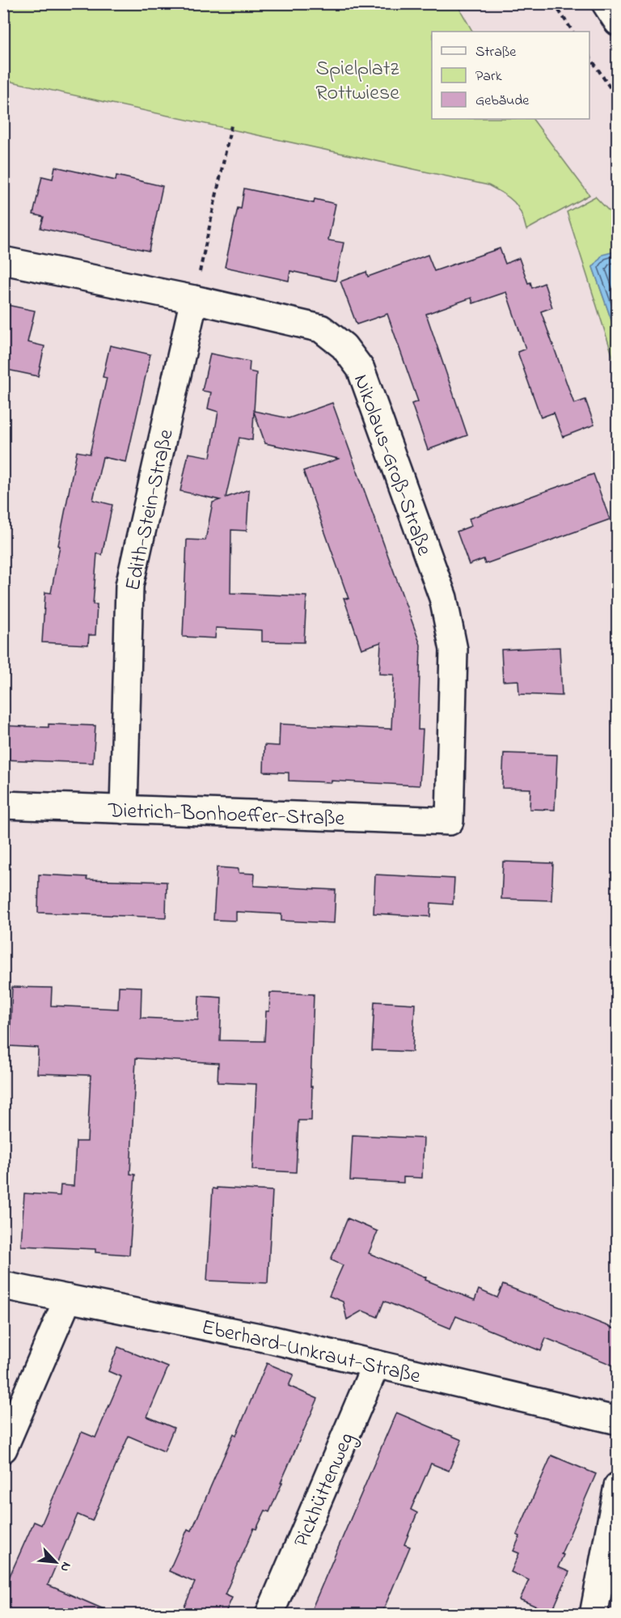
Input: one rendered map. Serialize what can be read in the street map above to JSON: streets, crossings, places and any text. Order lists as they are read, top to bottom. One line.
{"streets":{"street":["Nikolaus-Groß-Straße","Edith-Stein-Straße","Dietrich-Bonhoeffer-Straße","Eberhard-Unkraut-Straße","Pickhüttenweg"]},"crossings":[["Nikolaus-Groß-Straße","Edith-Stein-Straße"],["Nikolaus-Groß-Straße","Dietrich-Bonhoeffer-Straße"],["Edith-Stein-Straße","Dietrich-Bonhoeffer-Straße"],["Eberhard-Unkraut-Straße","Pickhüttenweg"]],"parks":["Spielplatz Rottwiese"],"legend":["Straße","Park","Gebäude"],"north":"bottom right"}
